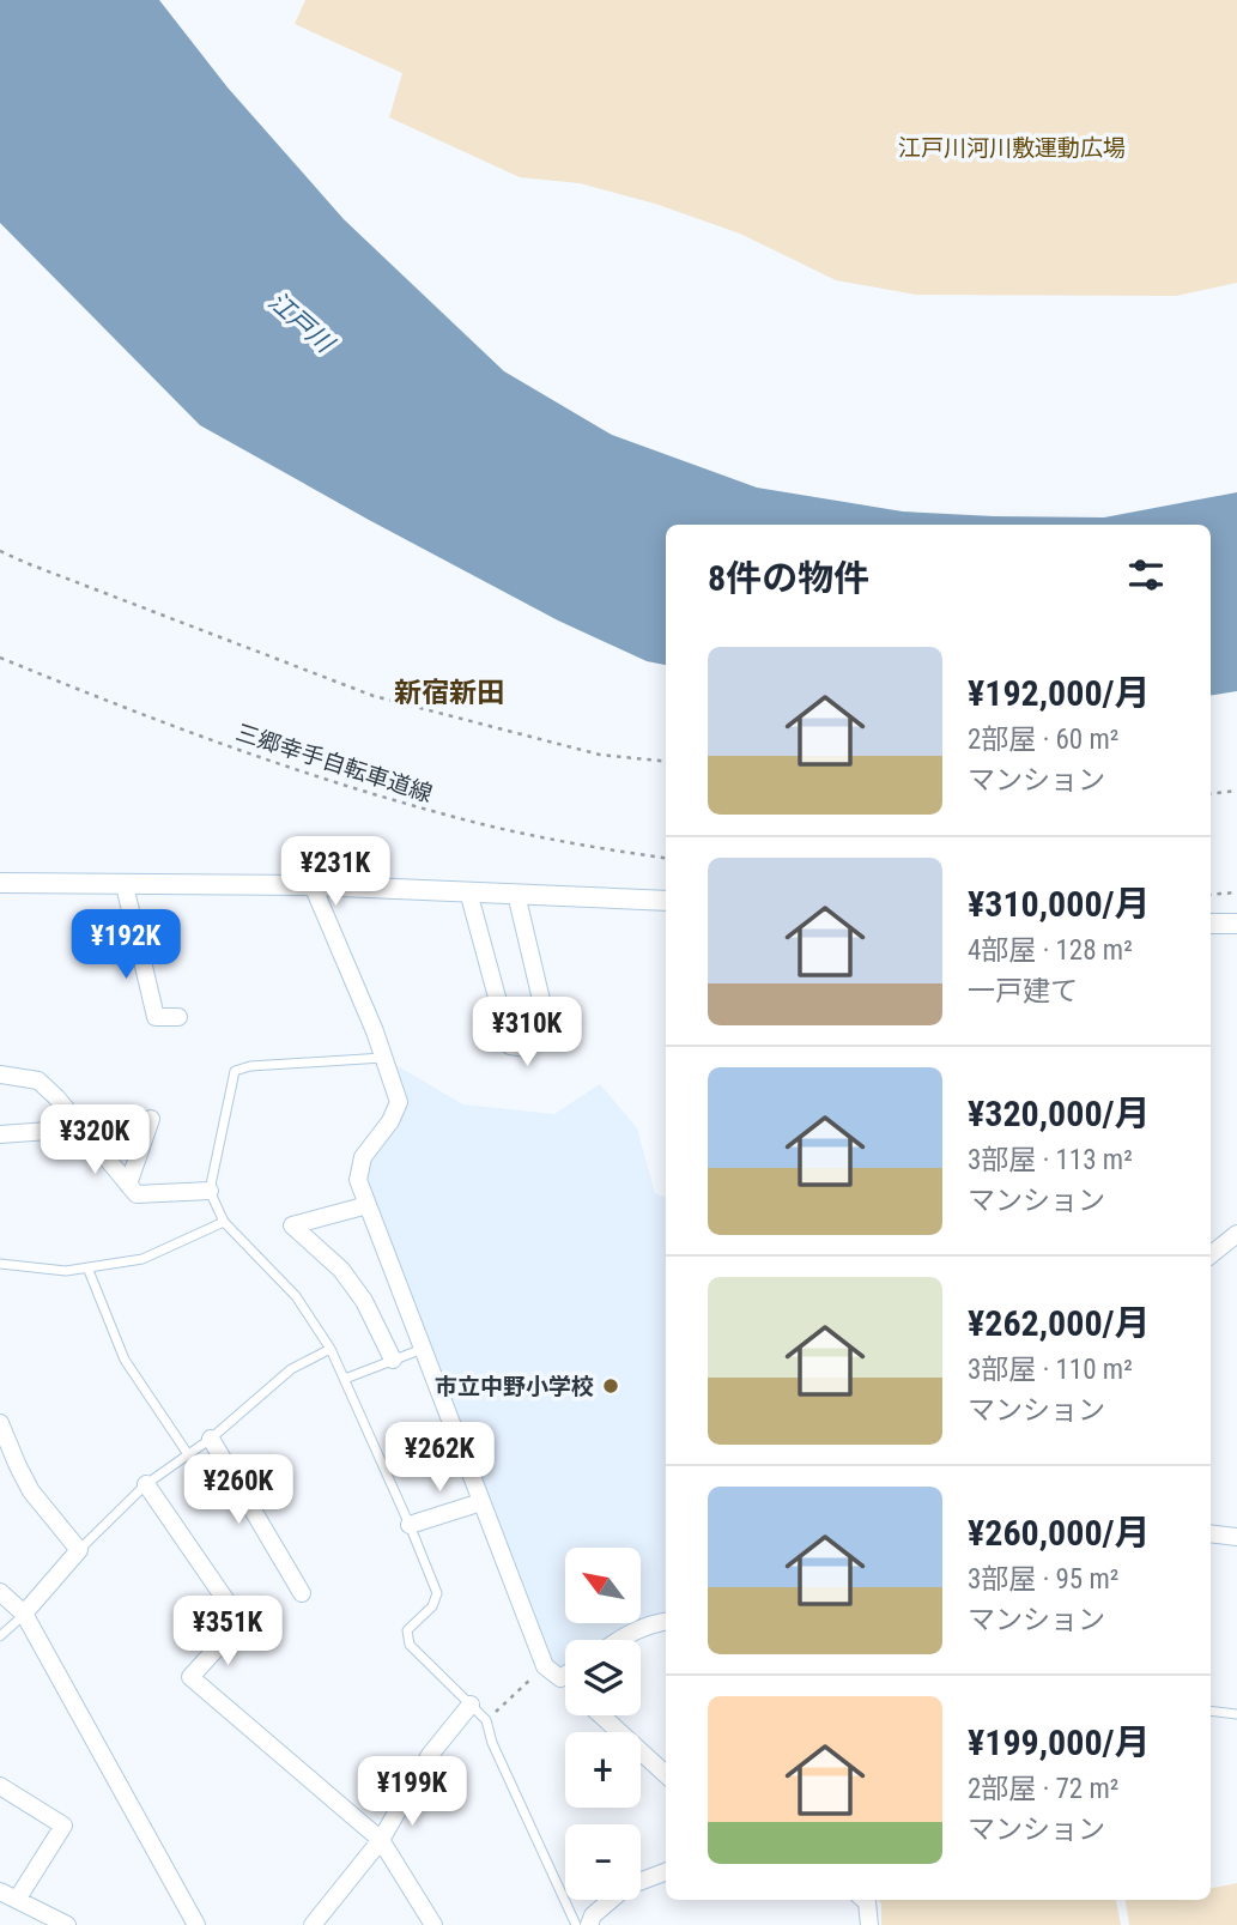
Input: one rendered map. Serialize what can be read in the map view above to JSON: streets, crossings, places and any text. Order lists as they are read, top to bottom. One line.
{"streets":{"path":["三郷幸手自転車道線"]},"districts":["新宿新田"],"water":["江戸川"],"parks":["江戸川河川敷運動広場"],"places":["市立中野小学校"],"north":"top left","page":{"heading":"8件の物件","list":[{"name":"¥192,000/月","note":"2部屋 · 60 m² · マンション"},{"name":"¥310,000/月","note":"4部屋 · 128 m² · 一戸建て"},{"name":"¥320,000/月","note":"3部屋 · 113 m² · マンション"},{"name":"¥262,000/月","note":"3部屋 · 110 m² · マンション"},{"name":"¥260,000/月","note":"3部屋 · 95 m² · マンション"},{"name":"¥199,000/月","note":"2部屋 · 72 m² · マンション"}],"price":["¥231K","¥192K","¥310K","¥320K","¥262K","¥260K","¥351K","¥199K"],"map_buttons":["+","−"]}}
